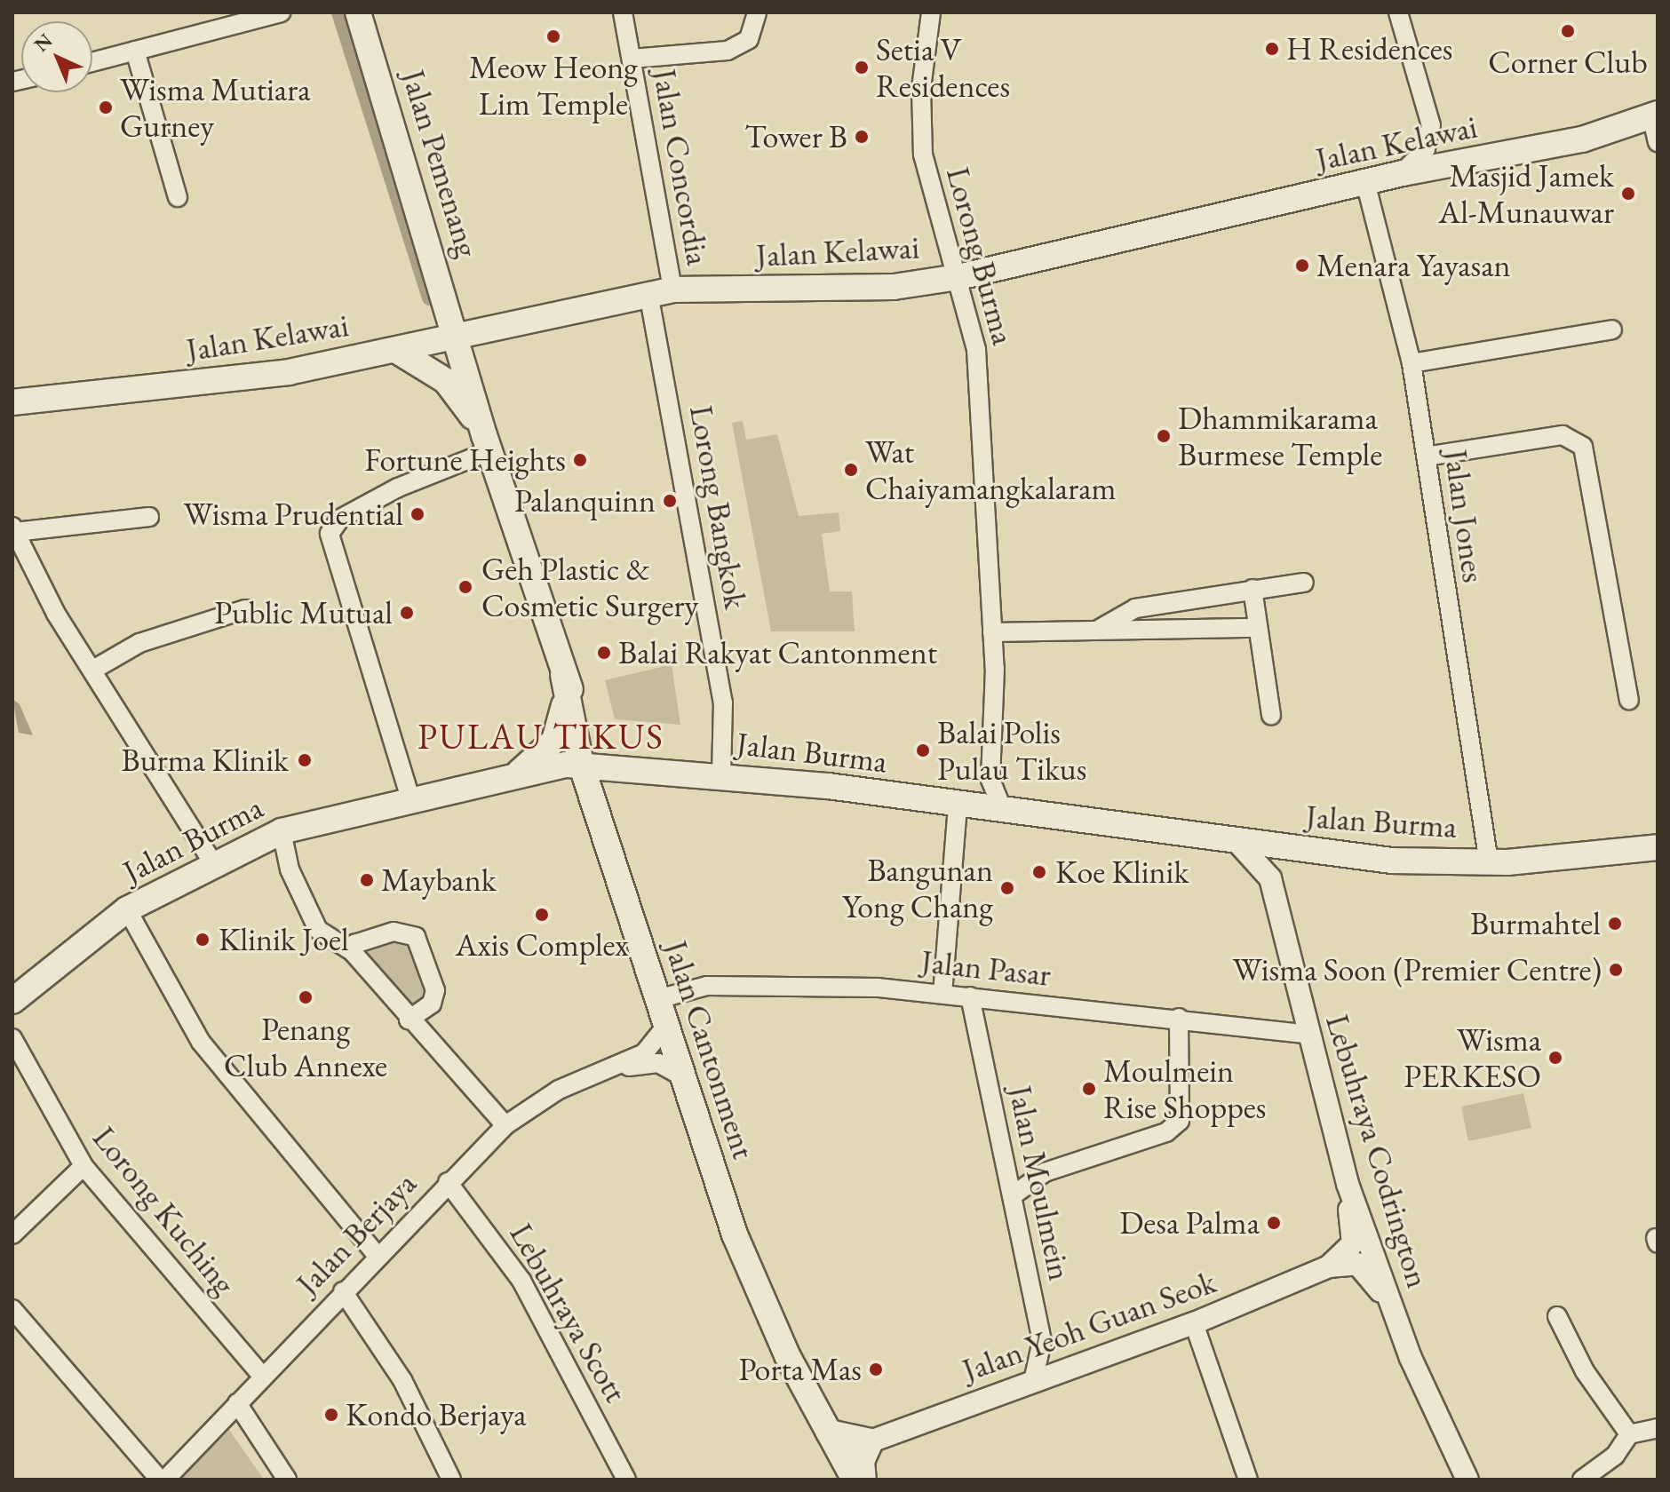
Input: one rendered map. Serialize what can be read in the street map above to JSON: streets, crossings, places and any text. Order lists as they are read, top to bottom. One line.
{"streets":{"main road":["Jalan Kelawai","Jalan Pemenang","Jalan Burma","Jalan Cantonment"],"street":["Jalan Concordia","Lorong Burma","Lorong Bangkok","Jalan Jones","Jalan Pasar","Lebuhraya Codrington","Jalan Moulmein","Lorong Kuching","Jalan Berjaya","Lebuhraya Scott","Jalan Yeoh Guan Seok"]},"crossings":[["Jalan Kelawai","Jalan Pemenang"],["Jalan Kelawai","Jalan Concordia"],["Jalan Kelawai","Lorong Burma"],["Jalan Kelawai","Lorong Bangkok"],["Jalan Kelawai","Jalan Jones"],["Jalan Kelawai","Jalan Cantonment"],["Jalan Pemenang","Jalan Cantonment"],["Jalan Concordia","Lorong Bangkok"],["Lorong Burma","Jalan Burma"],["Lorong Bangkok","Jalan Burma"],["Jalan Jones","Jalan Burma"],["Jalan Burma","Jalan Cantonment"],["Jalan Burma","Lebuhraya Codrington"],["Jalan Pasar","Jalan Cantonment"],["Jalan Pasar","Lebuhraya Codrington"],["Jalan Pasar","Jalan Moulmein"],["Jalan Cantonment","Jalan Berjaya"],["Lebuhraya Codrington","Jalan Yeoh Guan Seok"],["Jalan Moulmein","Jalan Yeoh Guan Seok"],["Lorong Kuching","Jalan Berjaya"],["Jalan Berjaya","Lebuhraya Scott"]],"districts":["PULAU TIKUS"],"places":["Corner Club","Meow Heong Lim Temple","H Residences","Setia V Residences","Wisma Mutiara Gurney","Tower B","Masjid Jamek Al-Munauwar","Menara Yayasan","Dhammikarama Burmese Temple","Fortune Heights","Wat Chaiyamangkalaram","Palanquinn","Wisma Prudential","Geh Plastic & Cosmetic Surgery","Public Mutual","Balai Rakyat Cantonment","Balai Polis Pulau Tikus","Burma Klinik","Koe Klinik","Maybank","Bangunan Yong Chang","Axis Complex","Burmahtel","Klinik Joel","Wisma Soon (Premier Centre)","Penang Club Annexe","Wisma PERKESO","Moulmein Rise Shoppes","Desa Palma","Porta Mas","Kondo Berjaya"],"north":"top left"}
